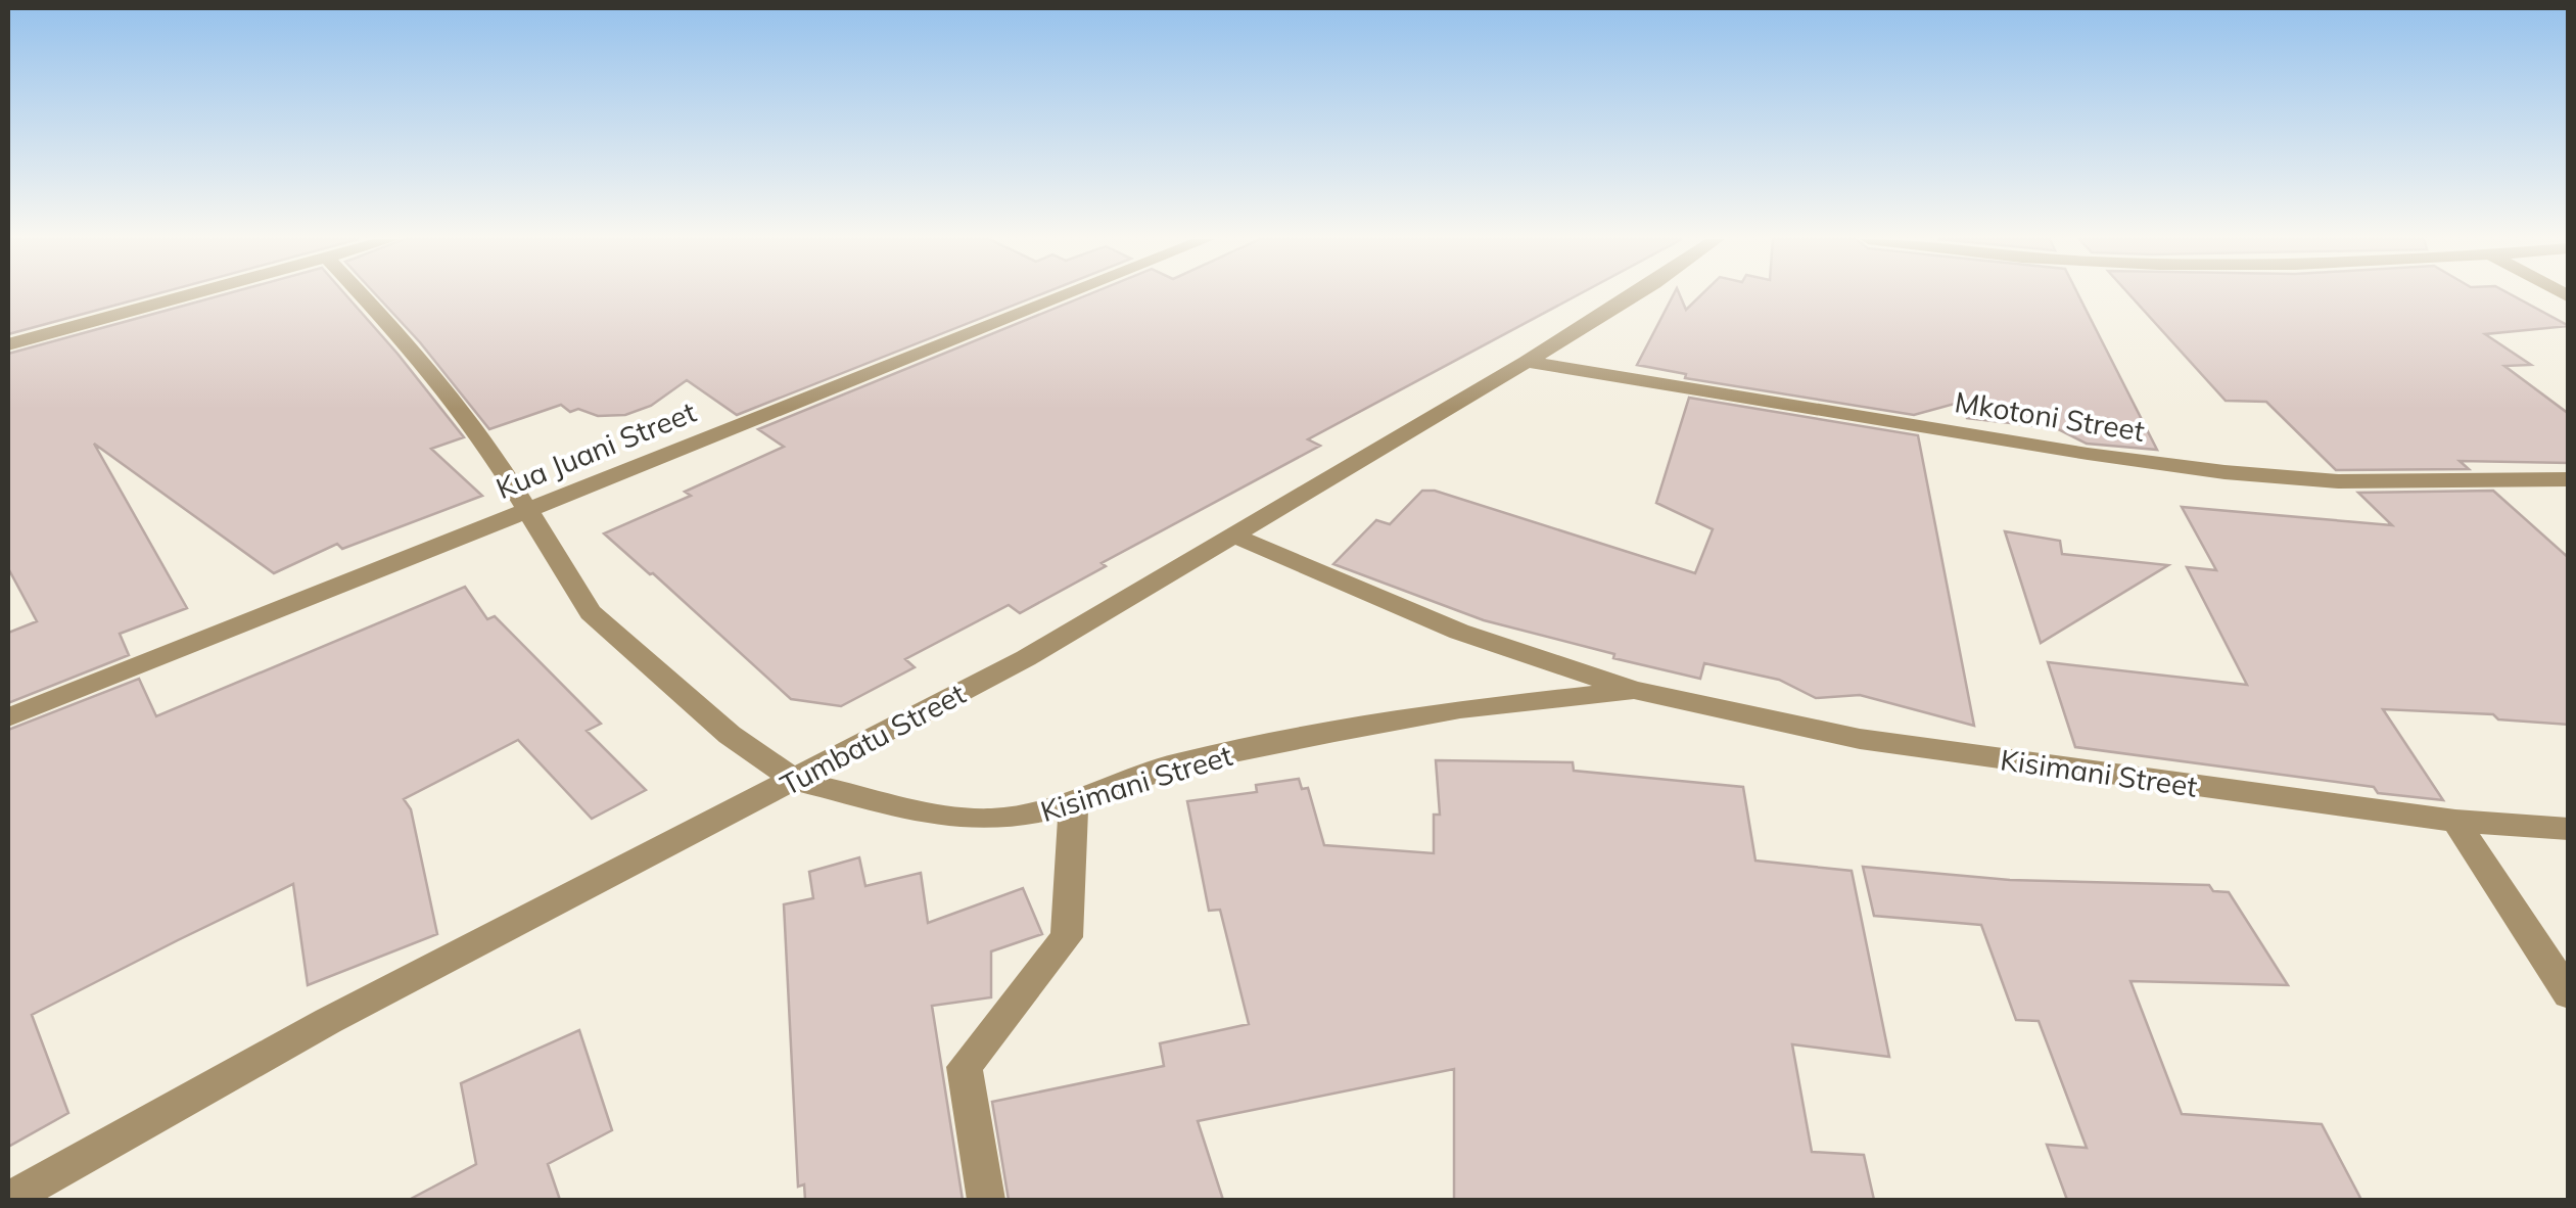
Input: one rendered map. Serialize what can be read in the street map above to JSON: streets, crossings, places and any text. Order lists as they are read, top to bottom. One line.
{"streets":{"street":["Mkotoni Street","Kua Juani Street","Tumbatu Street","Kisimani Street"]},"crossings":[["Mkotoni Street","Tumbatu Street"],["Kua Juani Street","Kisimani Street"],["Tumbatu Street","Kisimani Street"]]}
